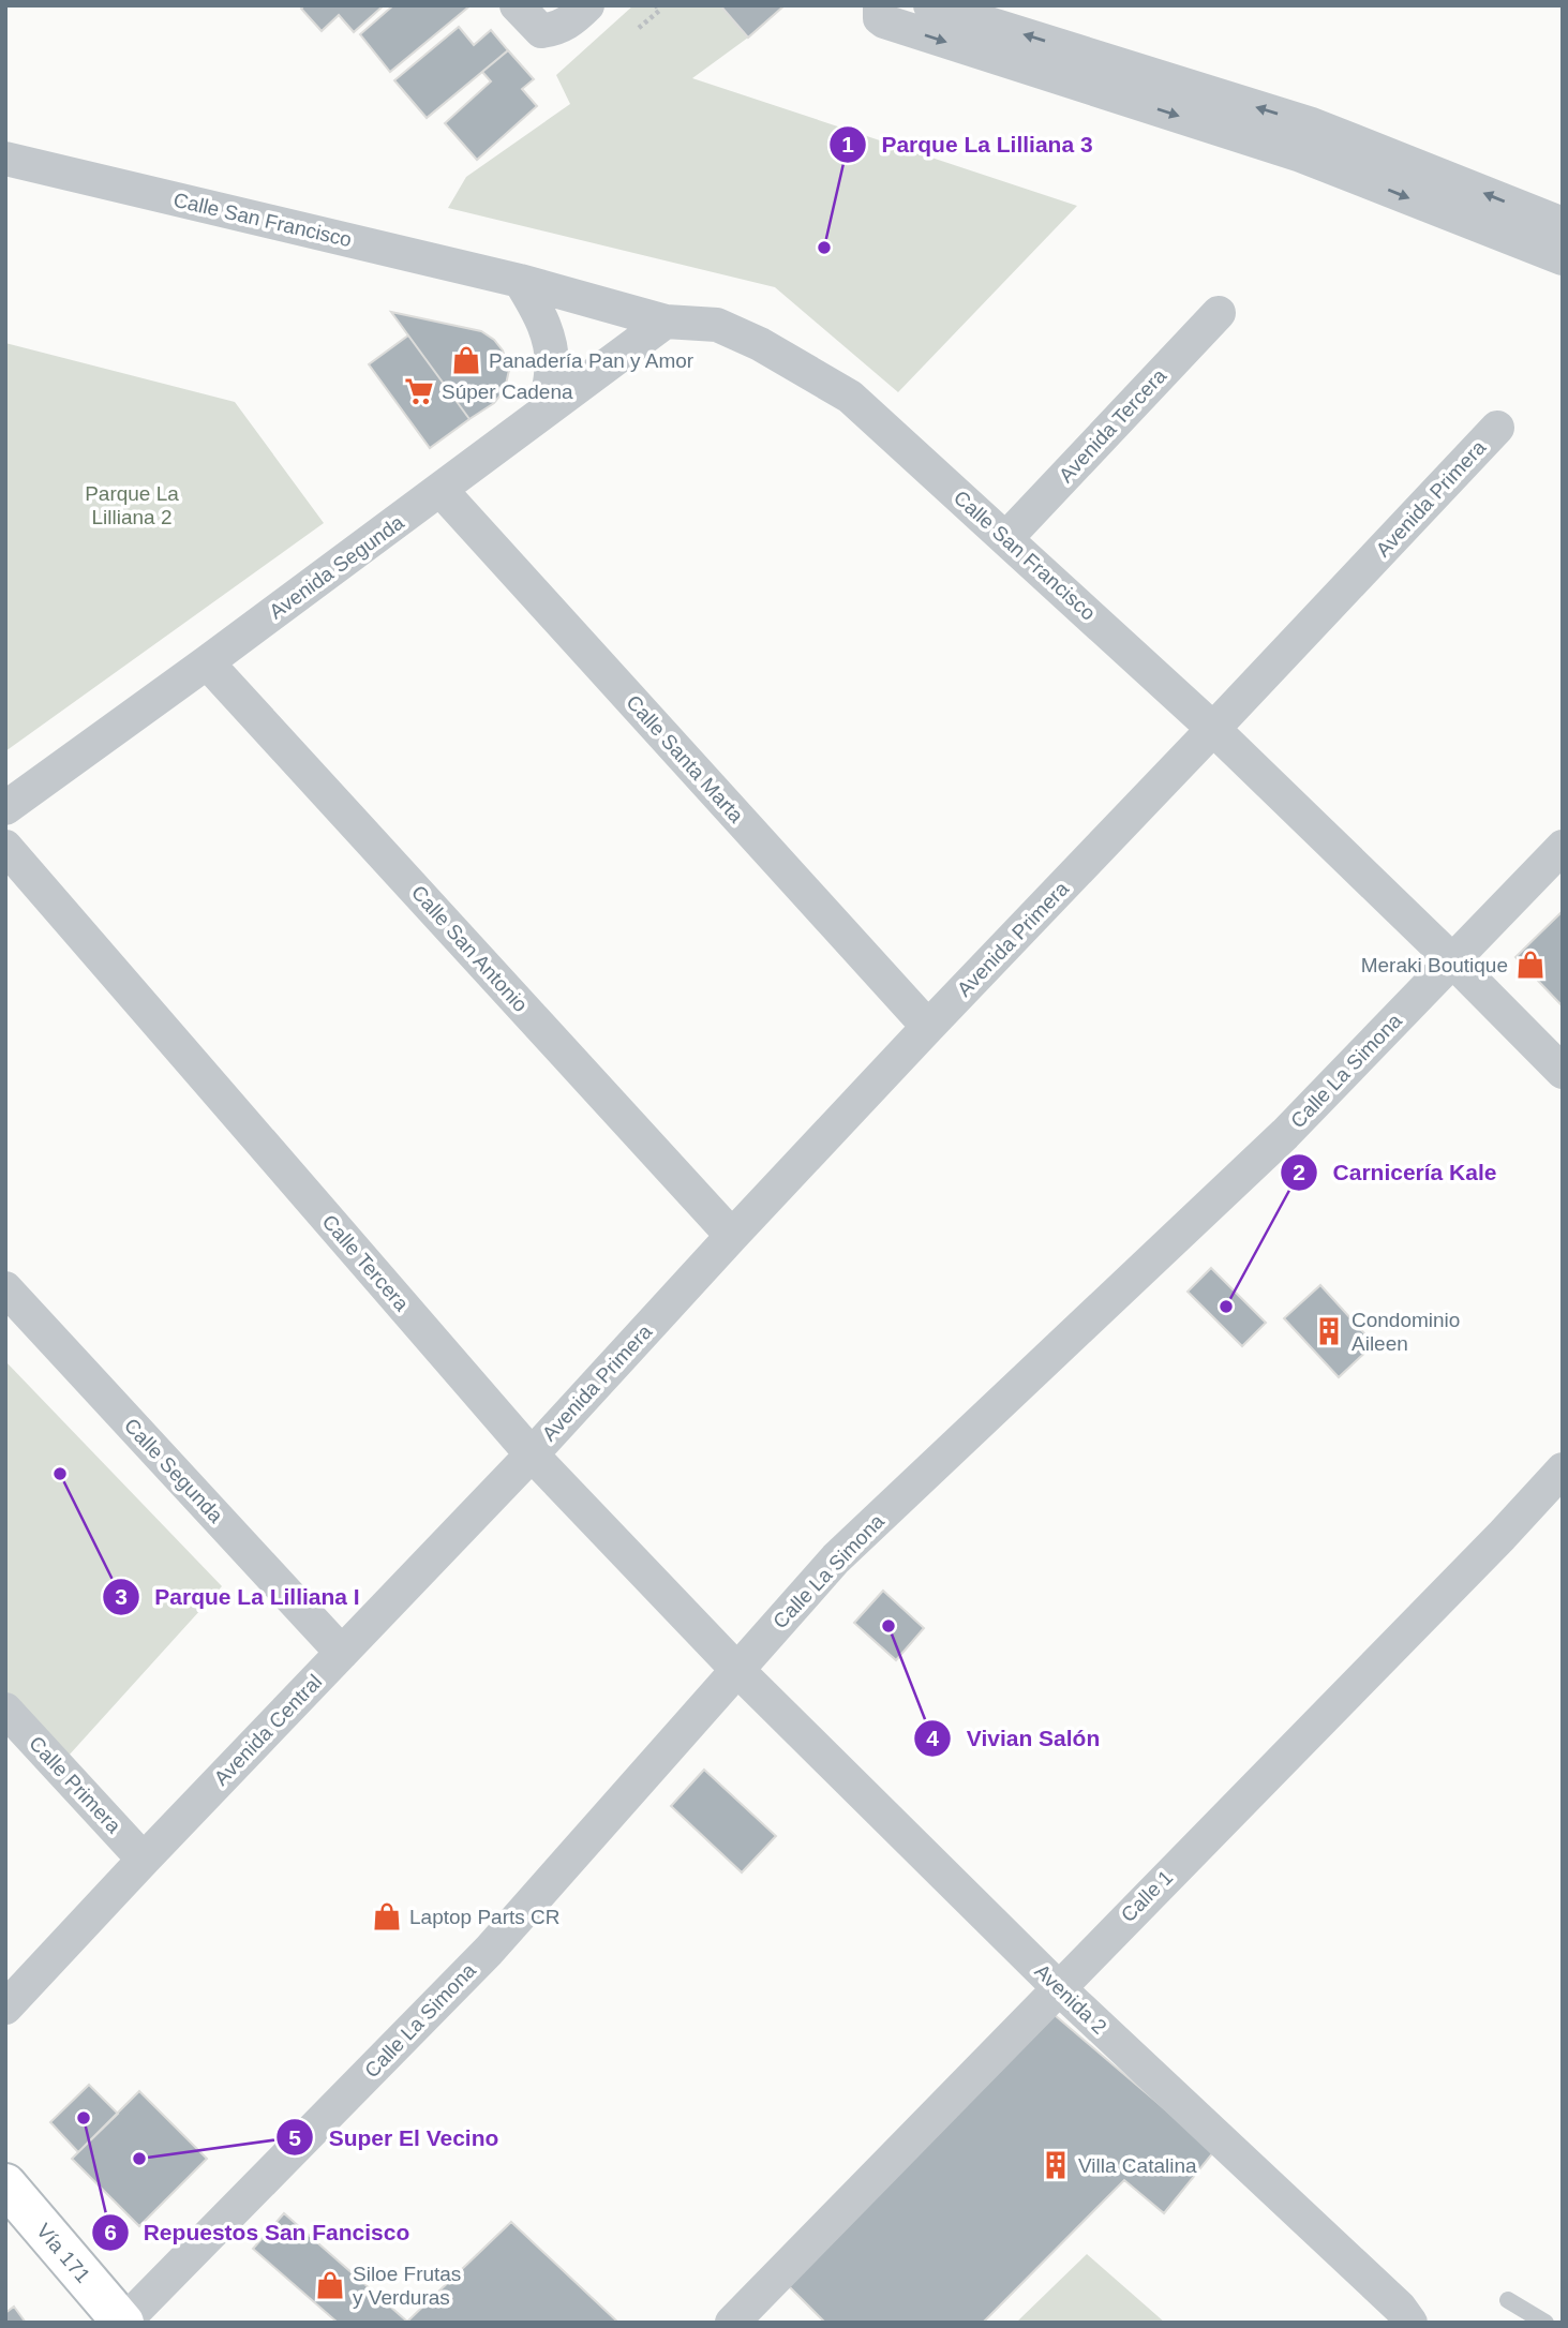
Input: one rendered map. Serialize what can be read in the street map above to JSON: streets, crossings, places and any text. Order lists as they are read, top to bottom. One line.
{"streets":{"main road":["Vía 171"],"street":["Calle San Francisco","Avenida Tercera","Avenida Primera","Avenida Segunda","Calle Santa Marta","Calle San Antonio","Calle La Simona","Calle Tercera","Calle Segunda","Avenida Central","Calle Primera","Calle 1","Avenida 2"]},"crossings":[["Calle San Francisco","Avenida Tercera"],["Calle San Francisco","Avenida Primera"],["Calle San Francisco","Avenida Segunda"],["Calle San Francisco","Calle La Simona"],["Avenida Primera","Calle Santa Marta"],["Avenida Primera","Calle San Antonio"],["Avenida Primera","Calle Tercera"],["Avenida Primera","Avenida Central"],["Avenida Segunda","Calle Santa Marta"],["Avenida Segunda","Calle San Antonio"],["Calle La Simona","Calle Tercera"],["Calle La Simona","Avenida 2"],["Calle La Simona","Vía 171"],["Calle Tercera","Avenida Central"],["Calle Tercera","Avenida 2"],["Calle Segunda","Avenida Central"],["Avenida Central","Calle Primera"],["Calle 1","Avenida 2"]],"parks":["Parque La Lilliana 2"],"places":{"other":["Parque La Lilliana 3","Carnicería Kale","Parque La Lilliana I","Vivian Salón","Repuestos San Fancisco","Super El Vecino"],"shop":["Panadería Pan y Amor","Meraki Boutique","Laptop Parts CR","Siloe Frutas y Verduras"],"supermarket":["Súper Cadena"],"building":["Condominio Aileen","Villa Catalina"]}}
